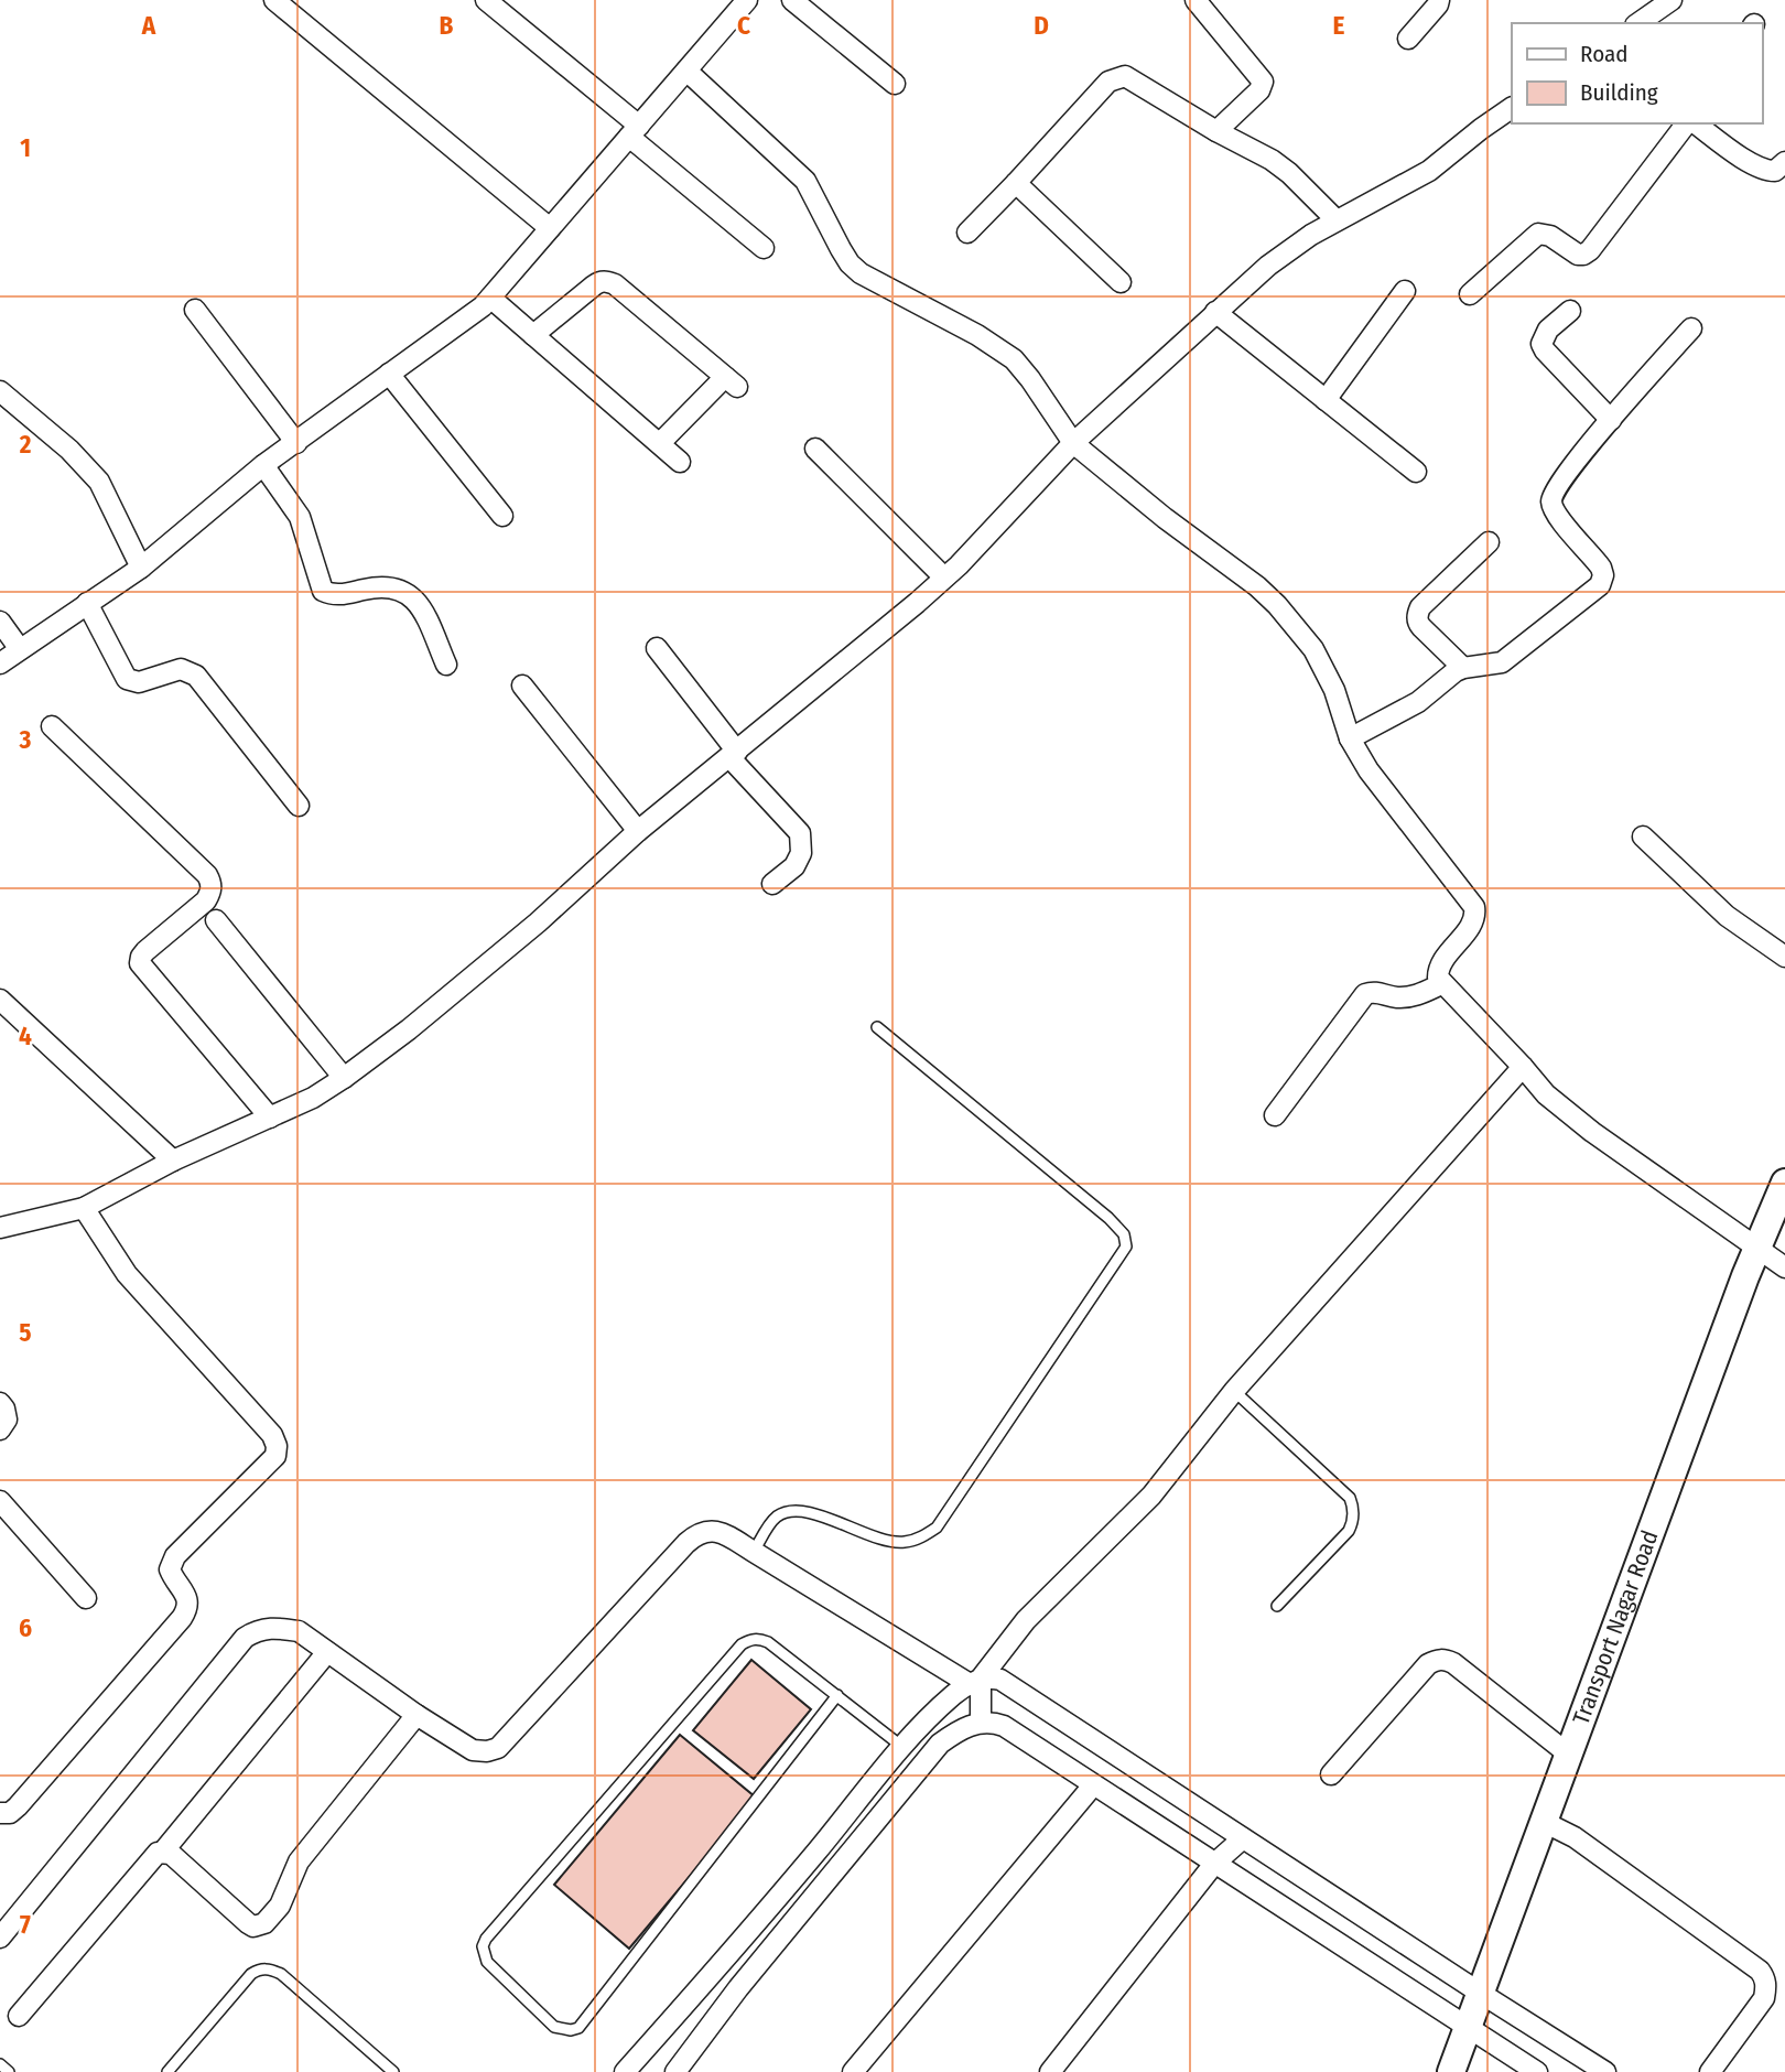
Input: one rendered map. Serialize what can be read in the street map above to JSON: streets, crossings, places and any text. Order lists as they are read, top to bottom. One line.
{"streets":{"street":["Transport Nagar Road"]},"legend":["Road","Building"],"grid":{"columns":["A","B","C","D","E"],"rows":["1","2","3","4","5","6","7"]}}
